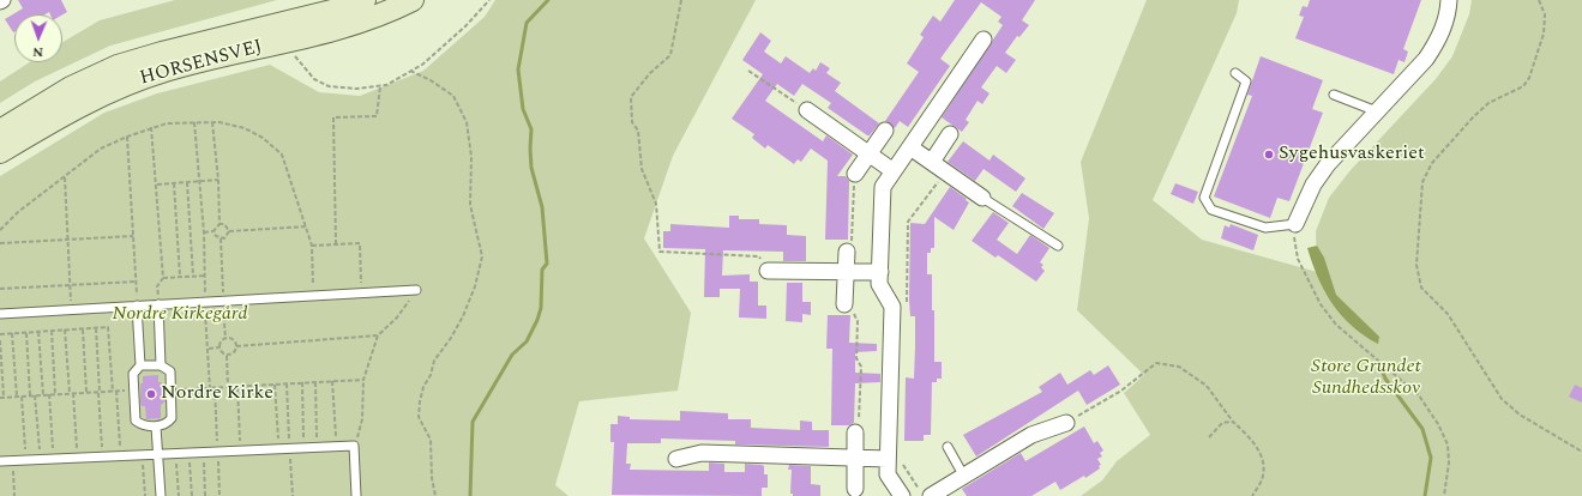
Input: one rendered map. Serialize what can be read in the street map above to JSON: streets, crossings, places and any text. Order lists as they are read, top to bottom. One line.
{"streets":{"main road":["HORSENSVEJ"]},"parks":["Nordre Kirkegård","Store Grundet Sundhedsskov"],"places":["Sygehusvaskeriet","Nordre Kirke"],"north":"bottom"}
